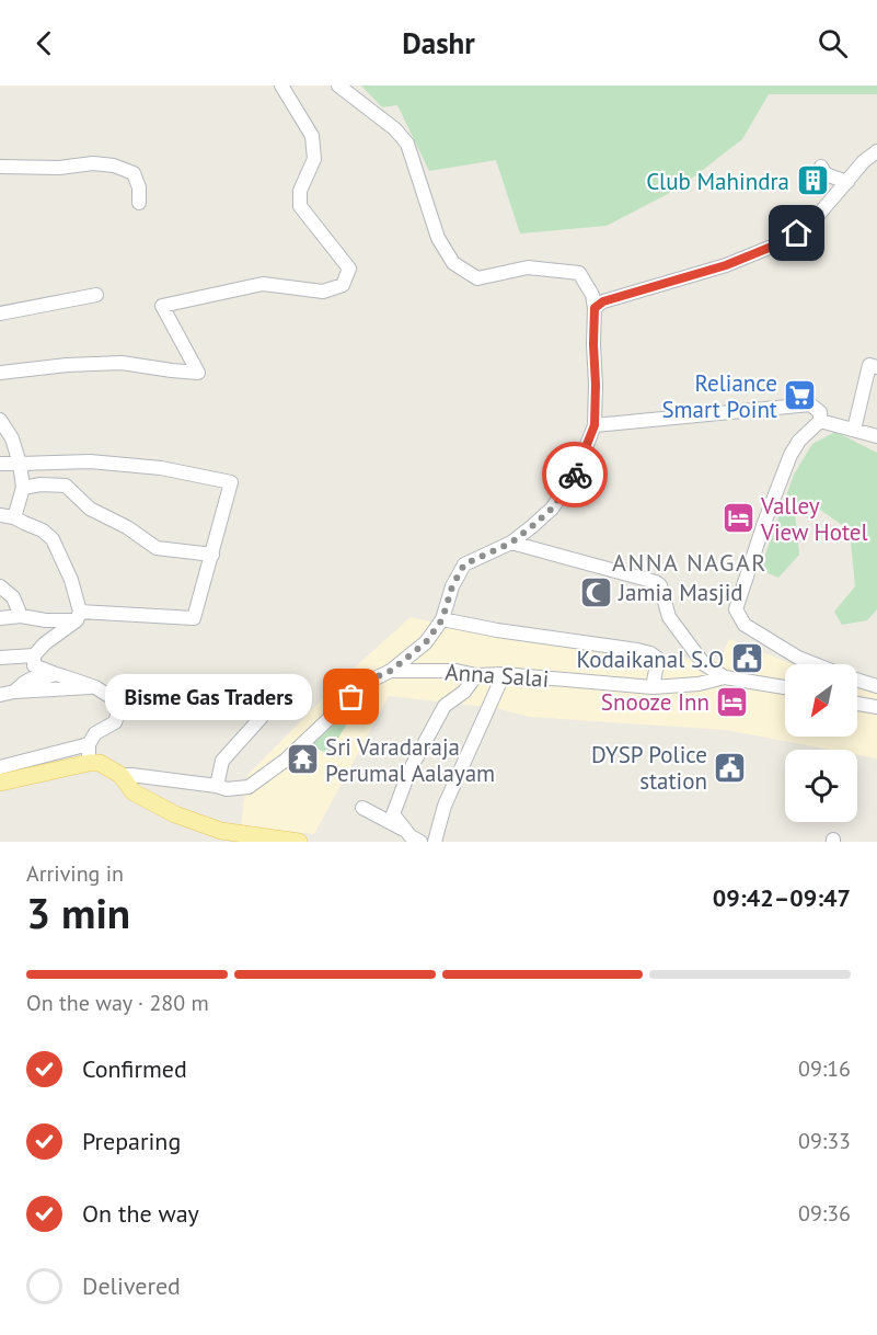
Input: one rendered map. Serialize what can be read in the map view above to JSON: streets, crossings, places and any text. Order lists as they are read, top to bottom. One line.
{"streets":{"street":["Anna Salai"]},"districts":["ANNA NAGAR"],"places":{"building":["Club Mahindra"],"supermarket":["Reliance Smart Point"],"hotel":["Valley View Hotel","Snooze Inn"],"mosque":["Jamia Masjid"],"public building":["Kodaikanal S.O","DYSP Police station"],"other":["Bisme Gas Traders"],"temple":["Sri Varadaraja Perumal Aalayam"]},"north":"bottom left","page":{"header":"Dashr","bubble":"Bisme Gas Traders","heading":["3 min","Arriving in","09:42–09:47"],"bar":"On the way · 280 m","list":[["Confirmed","09:16"],["Preparing","09:33"],["On the way","09:36"],"Delivered"]}}
